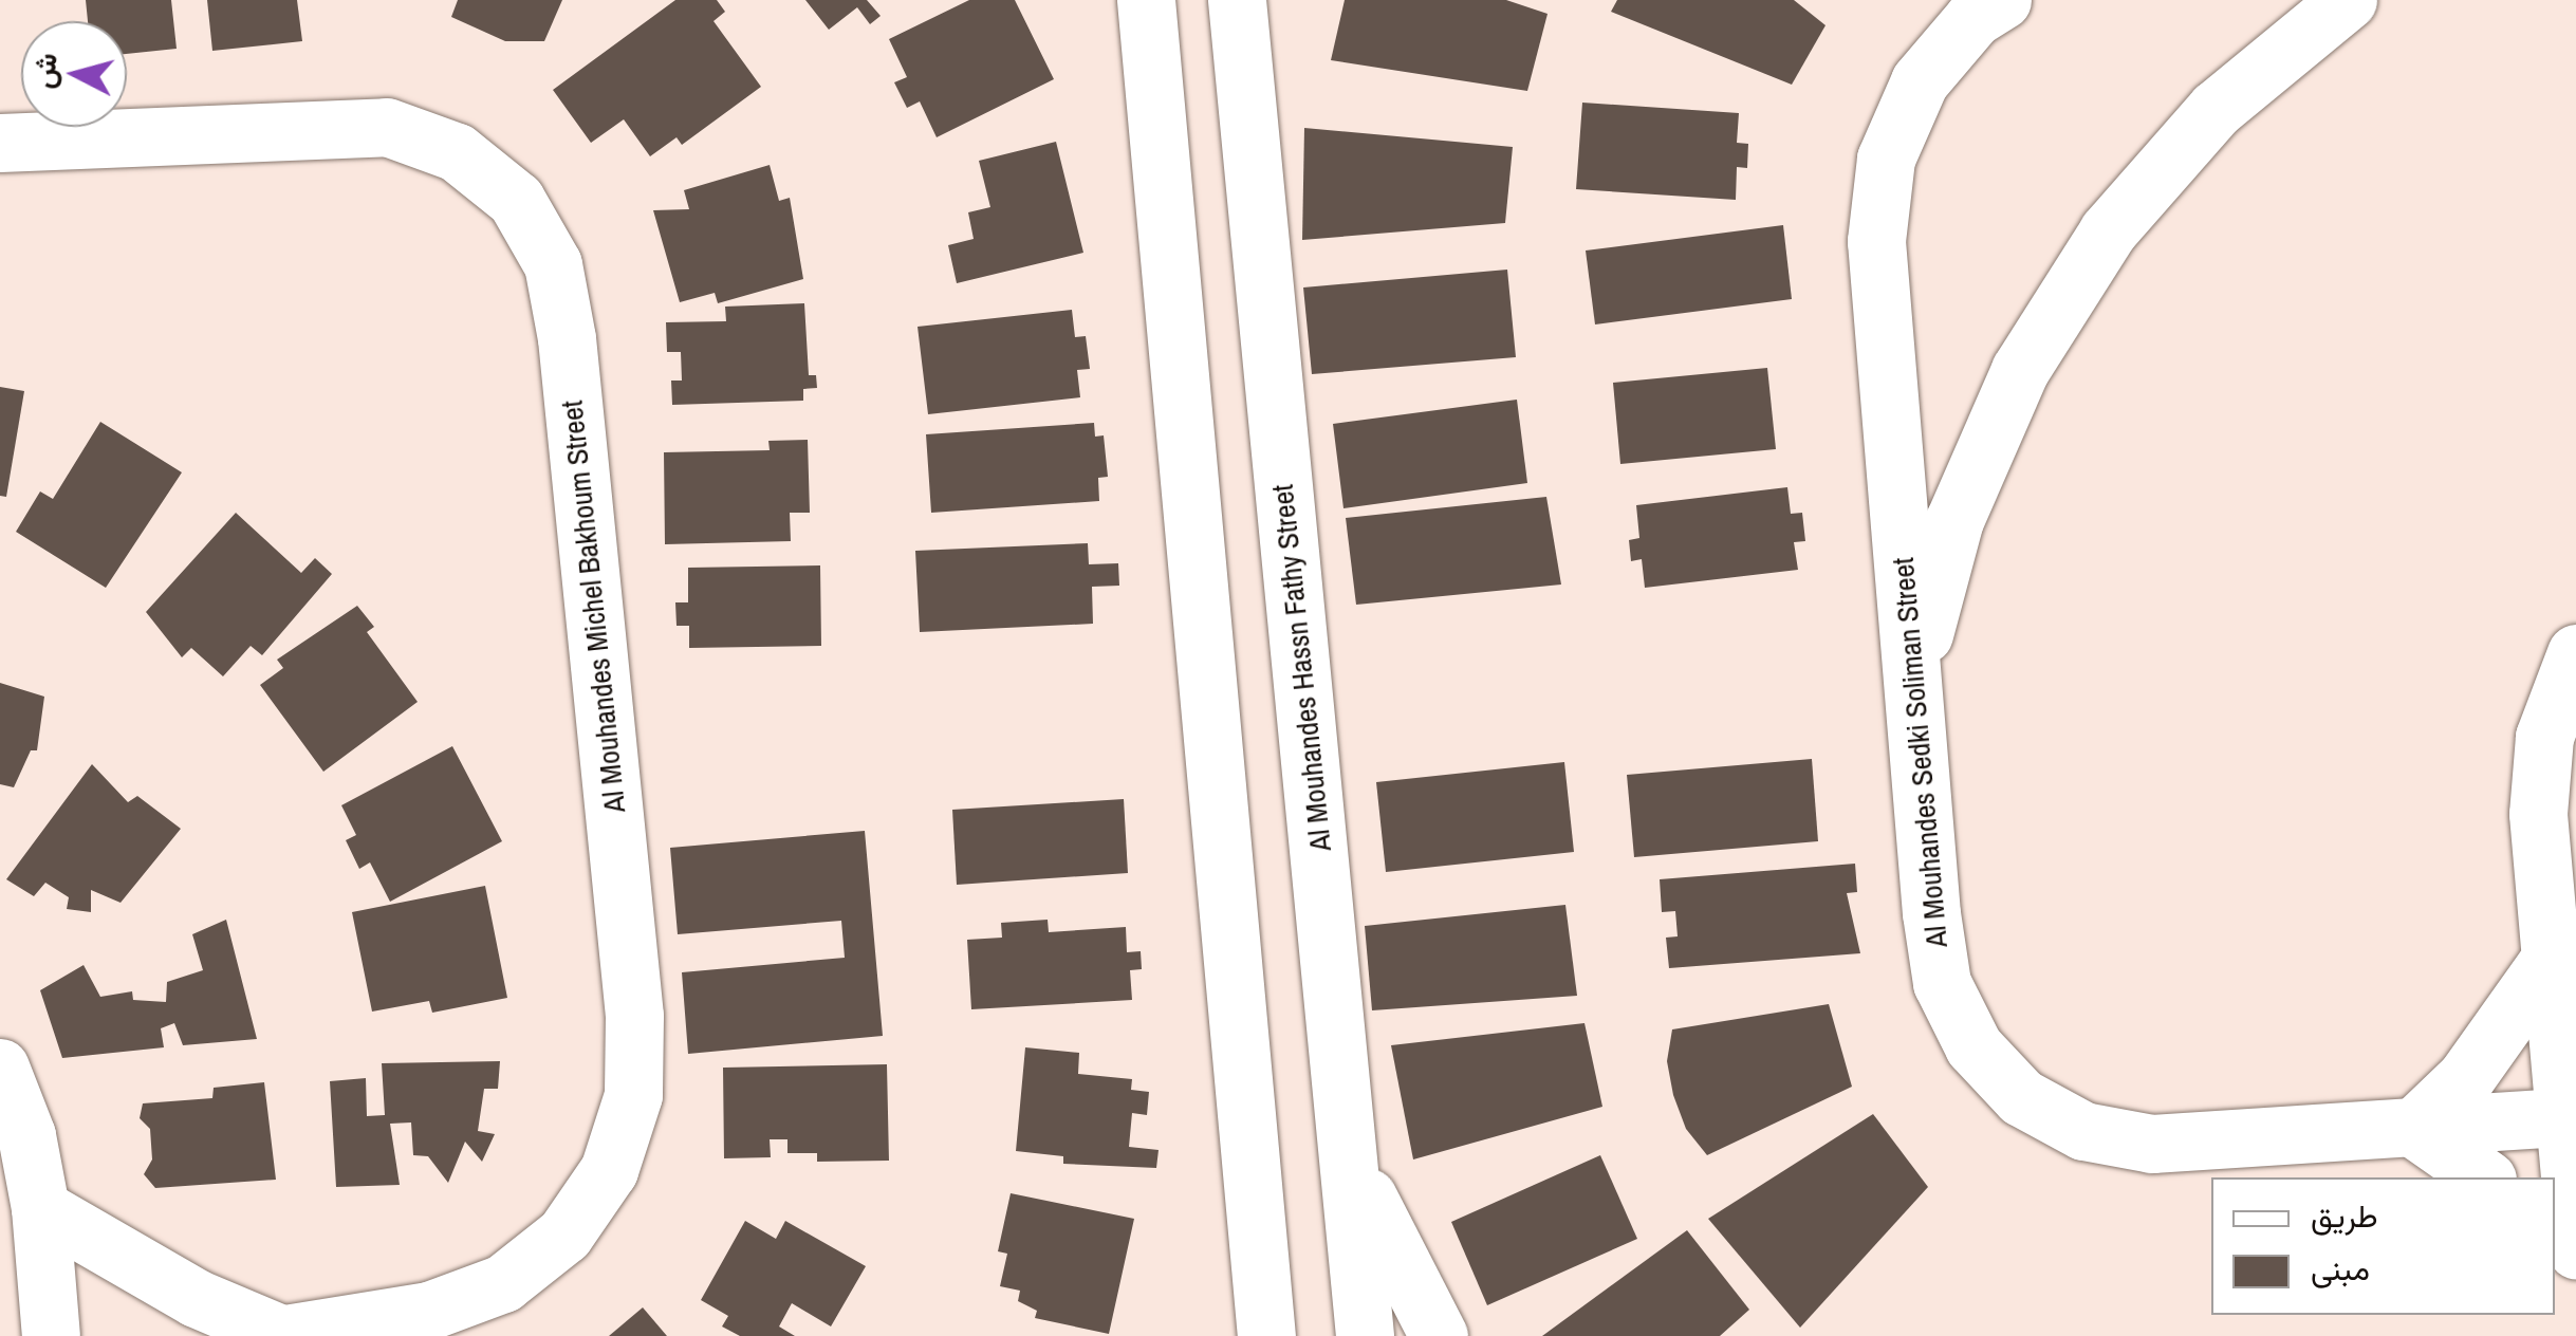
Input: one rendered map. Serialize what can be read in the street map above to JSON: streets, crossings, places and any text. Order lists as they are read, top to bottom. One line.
{"streets":{"street":["Al Mouhandes Michel Bakhoum Street","Al Mouhandes Hassn Fathy Street","Al Mouhandes Sedki Soliman Street"]},"legend":["طريق","مبنى"],"north":"left"}
